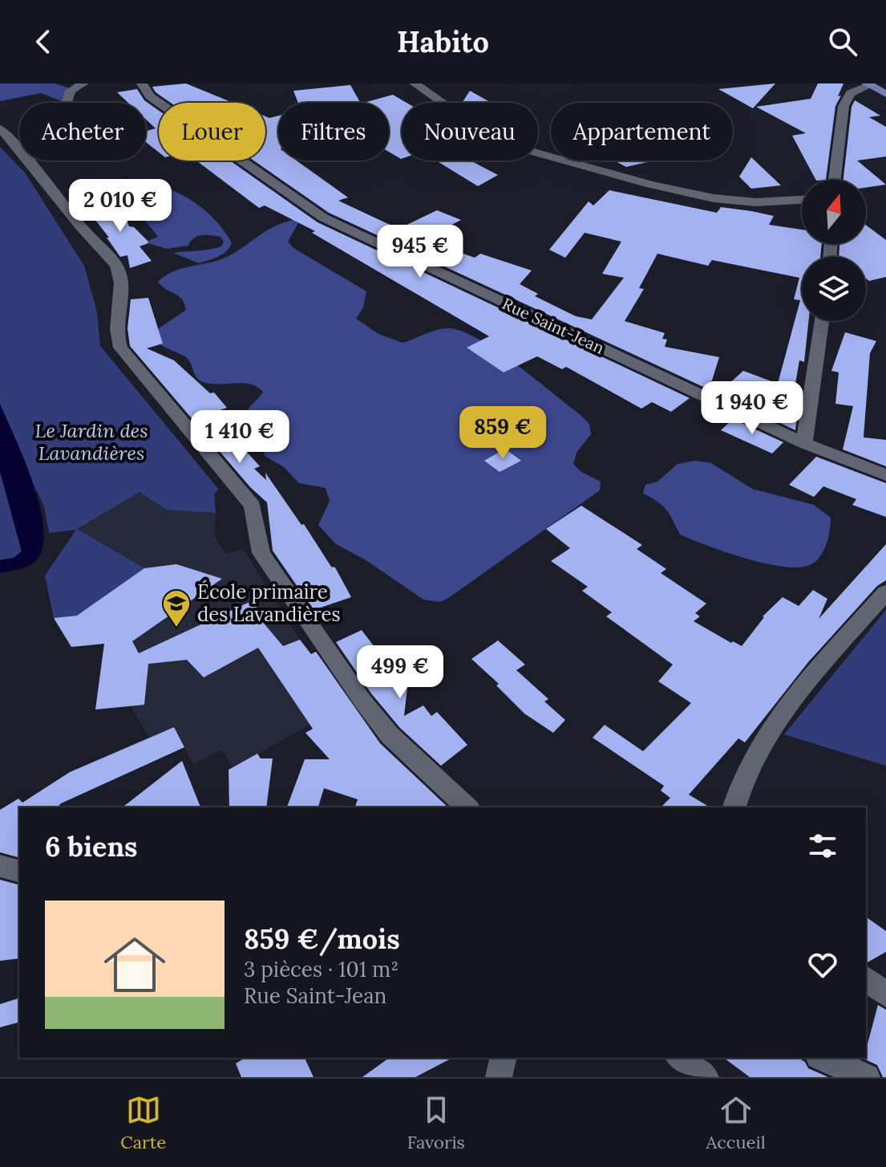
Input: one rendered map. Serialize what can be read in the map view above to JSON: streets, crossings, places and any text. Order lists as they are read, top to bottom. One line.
{"streets":{"street":["Rue Saint-Jean"]},"parks":["Le Jardin des Lavandières"],"places":{"school or university":["École primaire des Lavandières"]},"north":"top","page":{"header":"Habito","chip":["Acheter","Louer","Filtres","Nouveau","Appartement"],"price":["2 010 €","945 €","1 940 €","859 €","1 410 €","499 €"],"heading":"6 biens","list":[{"name":"859 €/mois","note":"3 pièces · 101 m² · Rue Saint-Jean"}],"tabs":["Carte","Favoris","Accueil"]}}
